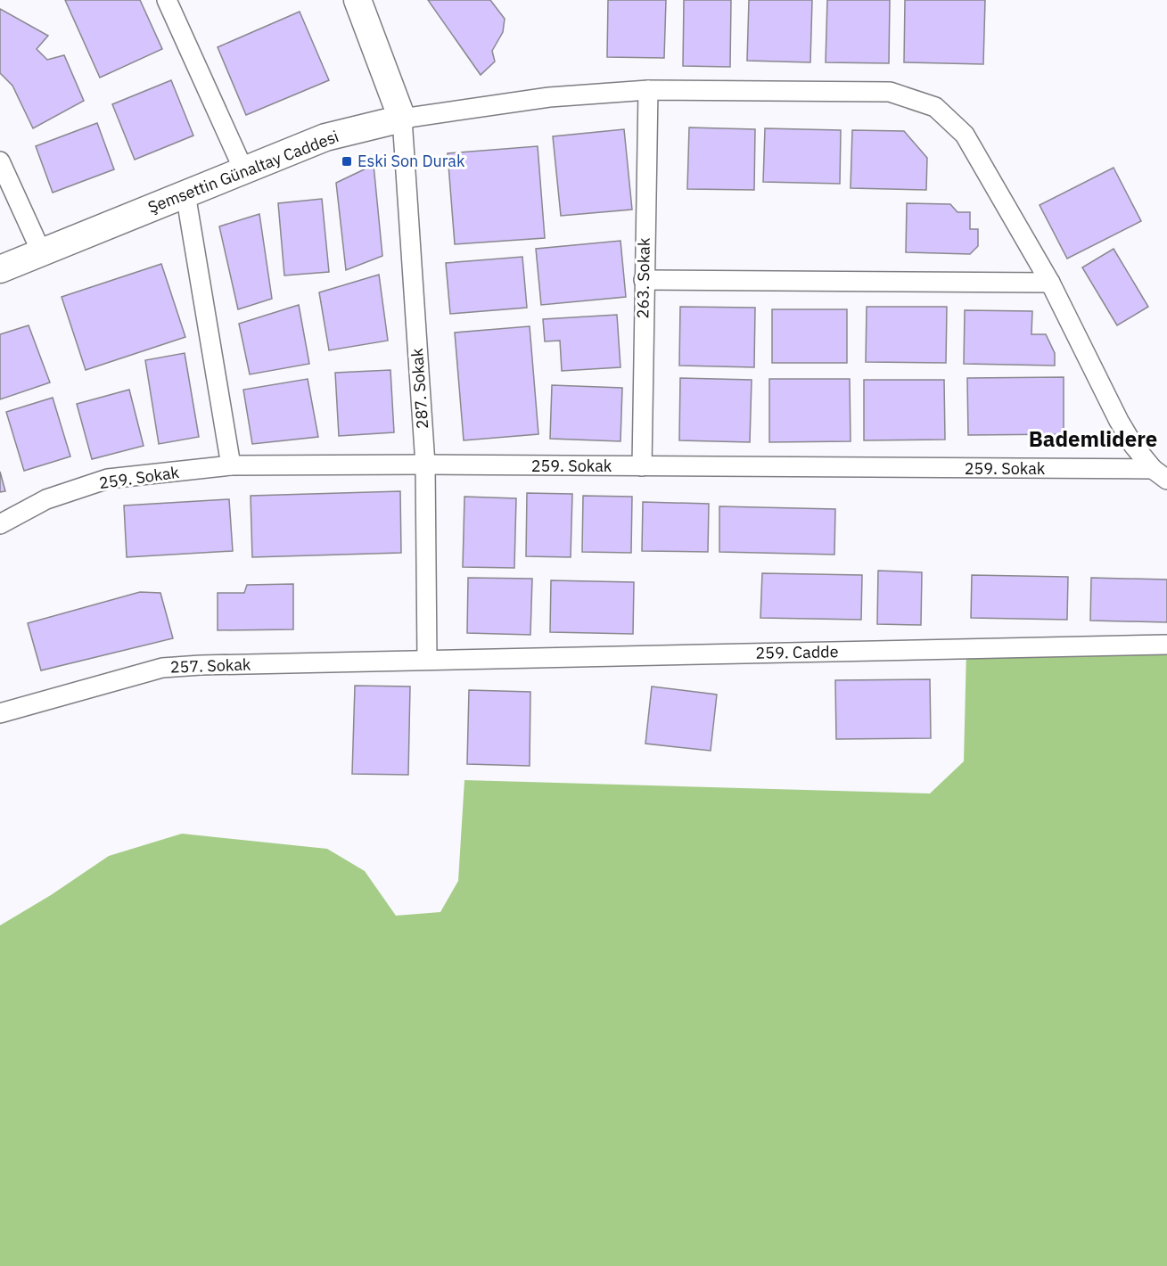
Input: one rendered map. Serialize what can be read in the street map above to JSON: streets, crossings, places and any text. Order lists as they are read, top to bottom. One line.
{"streets":{"street":["Şemsettin Günaltay Caddesi","263. Sokak","287. Sokak","259. Sokak","259. Cadde","257. Sokak"]},"crossings":[["Şemsettin Günaltay Caddesi","287. Sokak"],["263. Sokak","259. Sokak"],["287. Sokak","259. Sokak"],["287. Sokak","259. Cadde"],["287. Sokak","257. Sokak"],["259. Cadde","257. Sokak"]],"districts":["Bademlidere"],"places":{"transit":["Eski Son Durak"]}}
